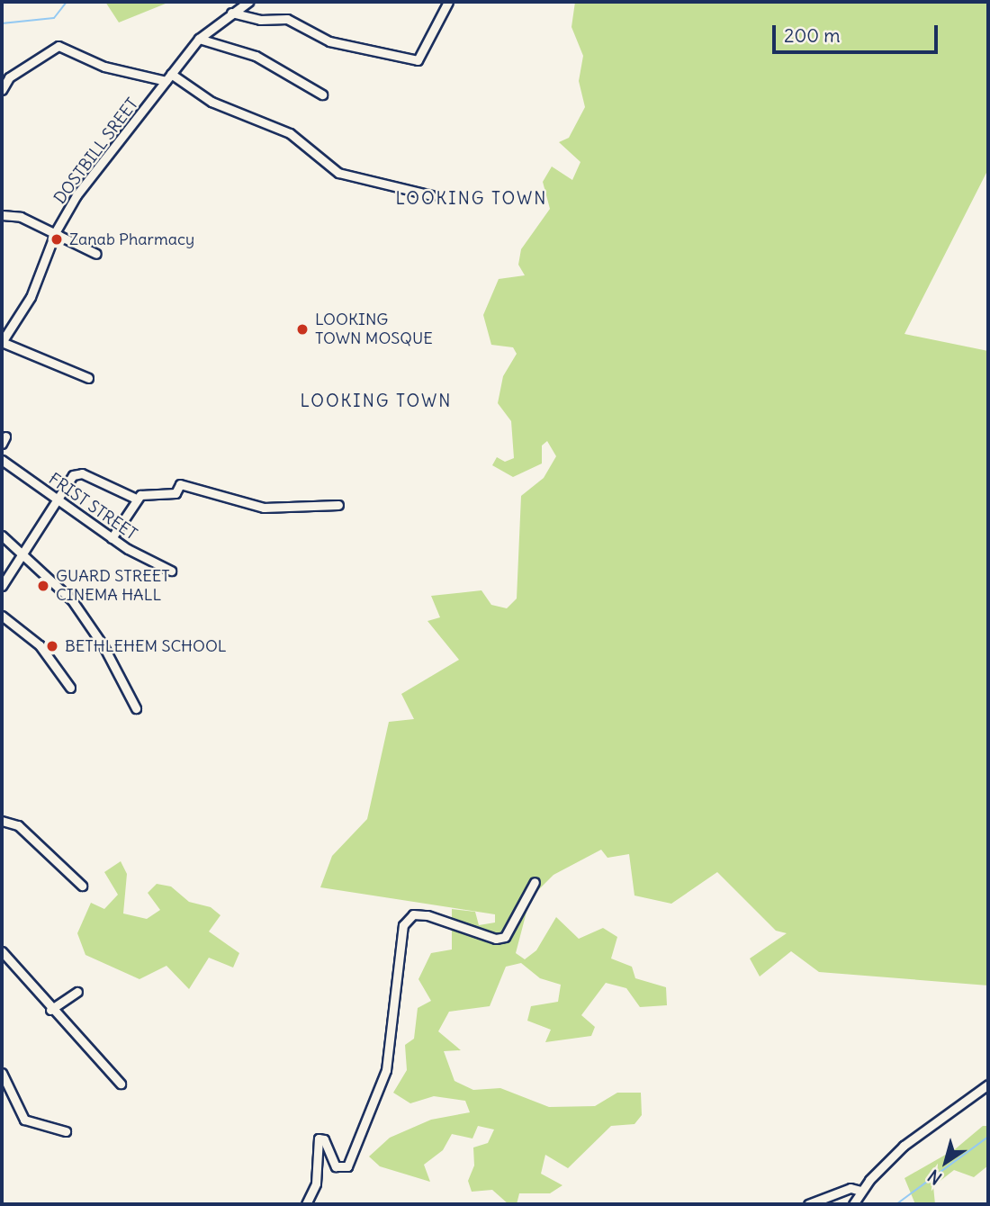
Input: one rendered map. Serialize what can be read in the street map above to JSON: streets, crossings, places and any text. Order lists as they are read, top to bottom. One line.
{"streets":{"street":["DOSTBILL SREET","FRIST STREET"]},"districts":["LOOKING TOWN","LOOKING TOWN"],"places":["Zanab Pharmacy","LOOKING TOWN MOSQUE","GUARD STREET CINEMA HALL","BETHLEHEM SCHOOL"],"scale_bar":"200 m","north":"bottom left"}
